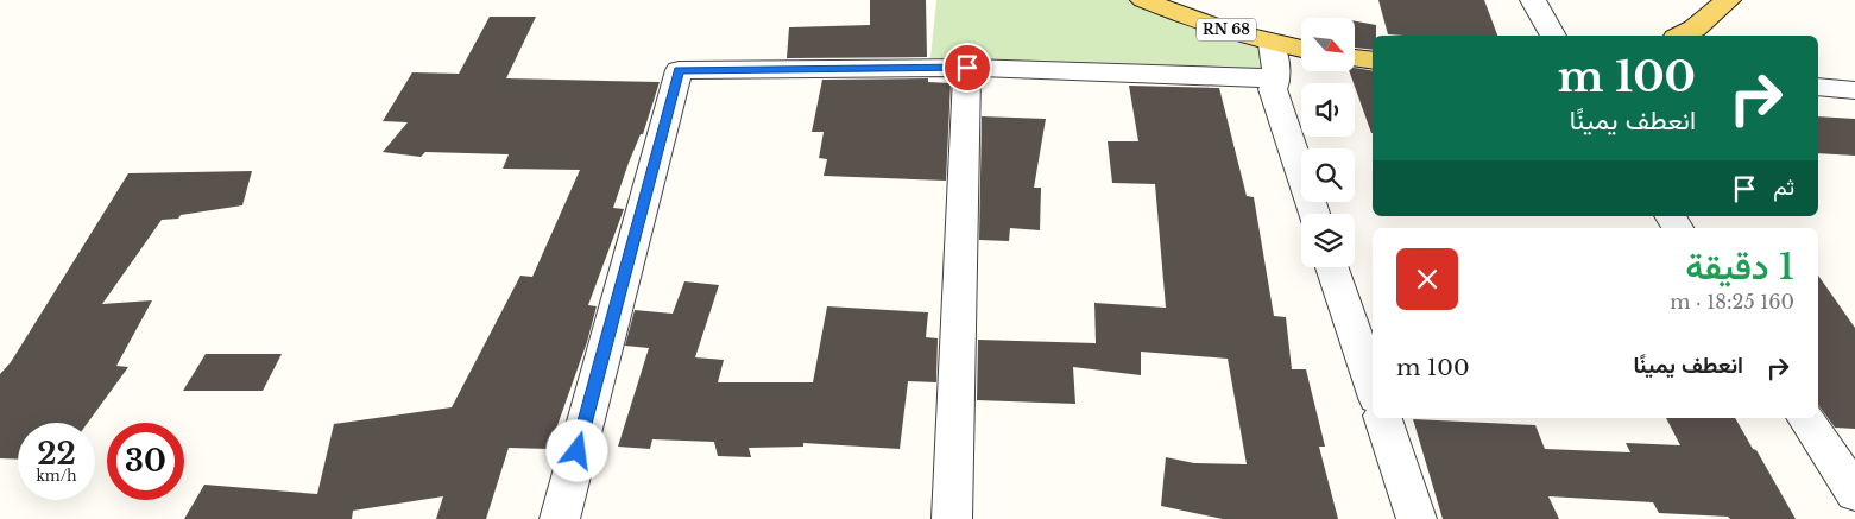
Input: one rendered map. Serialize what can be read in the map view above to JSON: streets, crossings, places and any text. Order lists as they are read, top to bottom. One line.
{"streets":{"main road":["RN 68"]},"north":"bottom right","page":{"turn":["100 m","انعطف يمينًا"],"then":"ثم","heading":["1 دقيقة","160 m · 18:25"],"list":[{"name":"انعطف يمينًا","value":"100 m"}],"speed":"22 km/h","limit":"30"}}
